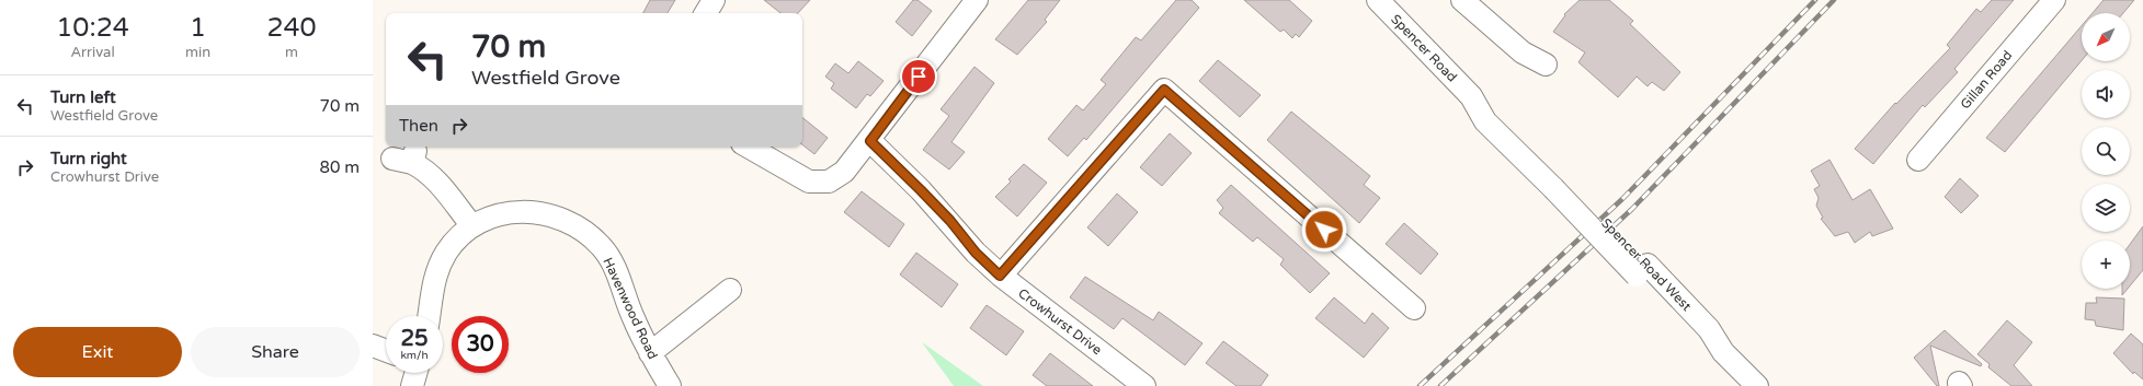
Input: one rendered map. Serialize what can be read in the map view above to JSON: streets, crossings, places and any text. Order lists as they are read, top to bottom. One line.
{"streets":{"street":["Spencer Road","Gillan Road","Spencer Road West","Havenwood Road","Crowhurst Drive"]},"crossings":[["Spencer Road","Spencer Road West"]],"north":"bottom left","page":{"eta":["10:24","Arrival","1","min","240","m"],"map_buttons":"+","turn":["70 m","Westfield Grove"],"list":[{"name":"Turn left","note":"Westfield Grove","value":"70 m"},{"name":"Turn right","note":"Crowhurst Drive","value":"80 m"}],"then":"Then","speed":"25 km/h","limit":"30","buttons":["Exit","Share"]}}
